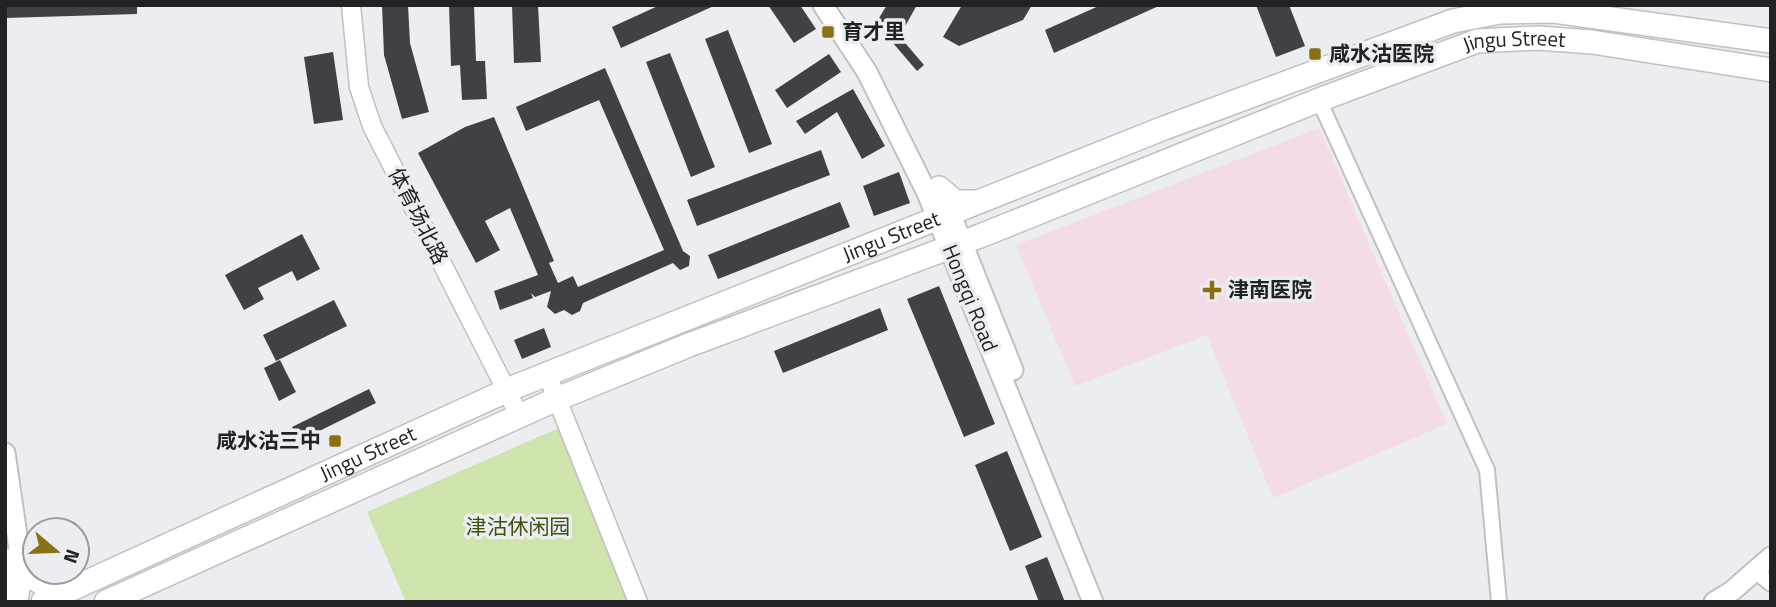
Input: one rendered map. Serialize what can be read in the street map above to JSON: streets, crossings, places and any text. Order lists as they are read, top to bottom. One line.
{"streets":{"main road":["Jingu Street","Hongqi Road"],"street":["体育场北路"]},"crossings":[["Jingu Street","体育场北路"],["Jingu Street","Hongqi Road"]],"parks":["津沽休闲园"],"places":{"transit":["育才里","咸水沽医院","咸水沽三中"],"health":["津南医院"]},"north":"right"}
